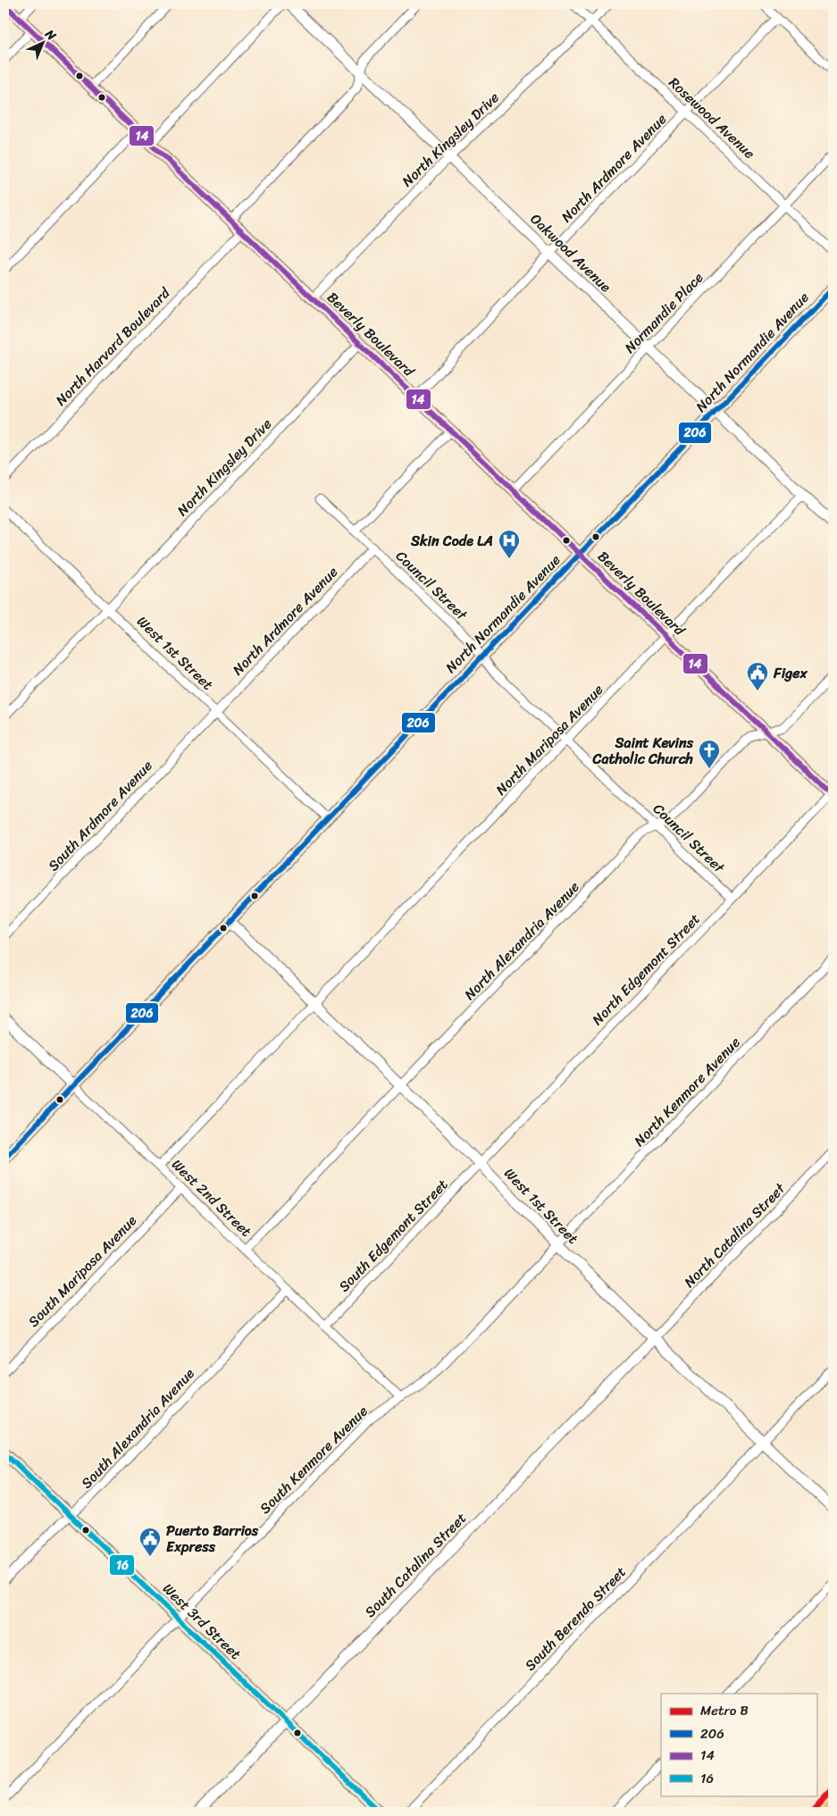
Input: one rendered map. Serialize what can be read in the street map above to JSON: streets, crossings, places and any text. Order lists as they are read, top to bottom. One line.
{"streets":{"main road":["Beverly Boulevard","North Normandie Avenue","West 3rd Street"],"street":["Rosewood Avenue","North Kingsley Drive","North Ardmore Avenue","Oakwood Avenue","Normandie Place","North Harvard Boulevard","Council Street","West 1st Street","North Mariposa Avenue","South Ardmore Avenue","North Alexandria Avenue","North Edgemont Street","North Kenmore Avenue","West 2nd Street","South Edgemont Street","North Catalina Street","South Mariposa Avenue","South Alexandria Avenue","South Kenmore Avenue","South Catalina Street","South Berendo Street"]},"crossings":[["Rosewood Avenue","North Kingsley Drive"],["Rosewood Avenue","North Ardmore Avenue"],["Rosewood Avenue","Normandie Place"],["North Kingsley Drive","Oakwood Avenue"],["North Kingsley Drive","Beverly Boulevard"],["North Kingsley Drive","West 1st Street"],["North Ardmore Avenue","Oakwood Avenue"],["North Ardmore Avenue","Beverly Boulevard"],["North Ardmore Avenue","Council Street"],["North Ardmore Avenue","West 1st Street"],["North Ardmore Avenue","South Ardmore Avenue"],["Oakwood Avenue","Normandie Place"],["Oakwood Avenue","North Normandie Avenue"],["Oakwood Avenue","North Mariposa Avenue"],["Normandie Place","Beverly Boulevard"],["Beverly Boulevard","North Harvard Boulevard"],["Beverly Boulevard","North Normandie Avenue"],["Beverly Boulevard","North Mariposa Avenue"],["Beverly Boulevard","North Alexandria Avenue"],["Beverly Boulevard","North Edgemont Street"],["North Normandie Avenue","Council Street"],["North Normandie Avenue","West 1st Street"],["North Normandie Avenue","West 2nd Street"],["Council Street","North Mariposa Avenue"],["Council Street","North Alexandria Avenue"],["Council Street","North Edgemont Street"],["West 1st Street","North Mariposa Avenue"],["West 1st Street","South Ardmore Avenue"],["West 1st Street","North Alexandria Avenue"],["West 1st Street","North Edgemont Street"],["West 1st Street","North Kenmore Avenue"],["West 1st Street","South Edgemont Street"],["West 1st Street","North Catalina Street"],["West 1st Street","South Kenmore Avenue"],["West 1st Street","South Catalina Street"],["West 1st Street","South Berendo Street"],["North Alexandria Avenue","West 2nd Street"],["North Edgemont Street","South Edgemont Street"],["North Kenmore Avenue","South Kenmore Avenue"],["West 2nd Street","South Edgemont Street"],["West 2nd Street","South Mariposa Avenue"],["West 2nd Street","South Alexandria Avenue"],["West 2nd Street","South Kenmore Avenue"],["North Catalina Street","South Catalina Street"],["South Alexandria Avenue","West 3rd Street"],["South Kenmore Avenue","West 3rd Street"],["South Catalina Street","West 3rd Street"]],"places":{"hospital":["Skin Code LA"],"public building":["Figex","Puerto Barrios Express"],"church":["Saint Kevins Catholic Church"]},"lines":["transit line 14","transit line 206","transit line 16","metro line B"],"legend":["Metro B","206","14","16"],"north":"top right"}
